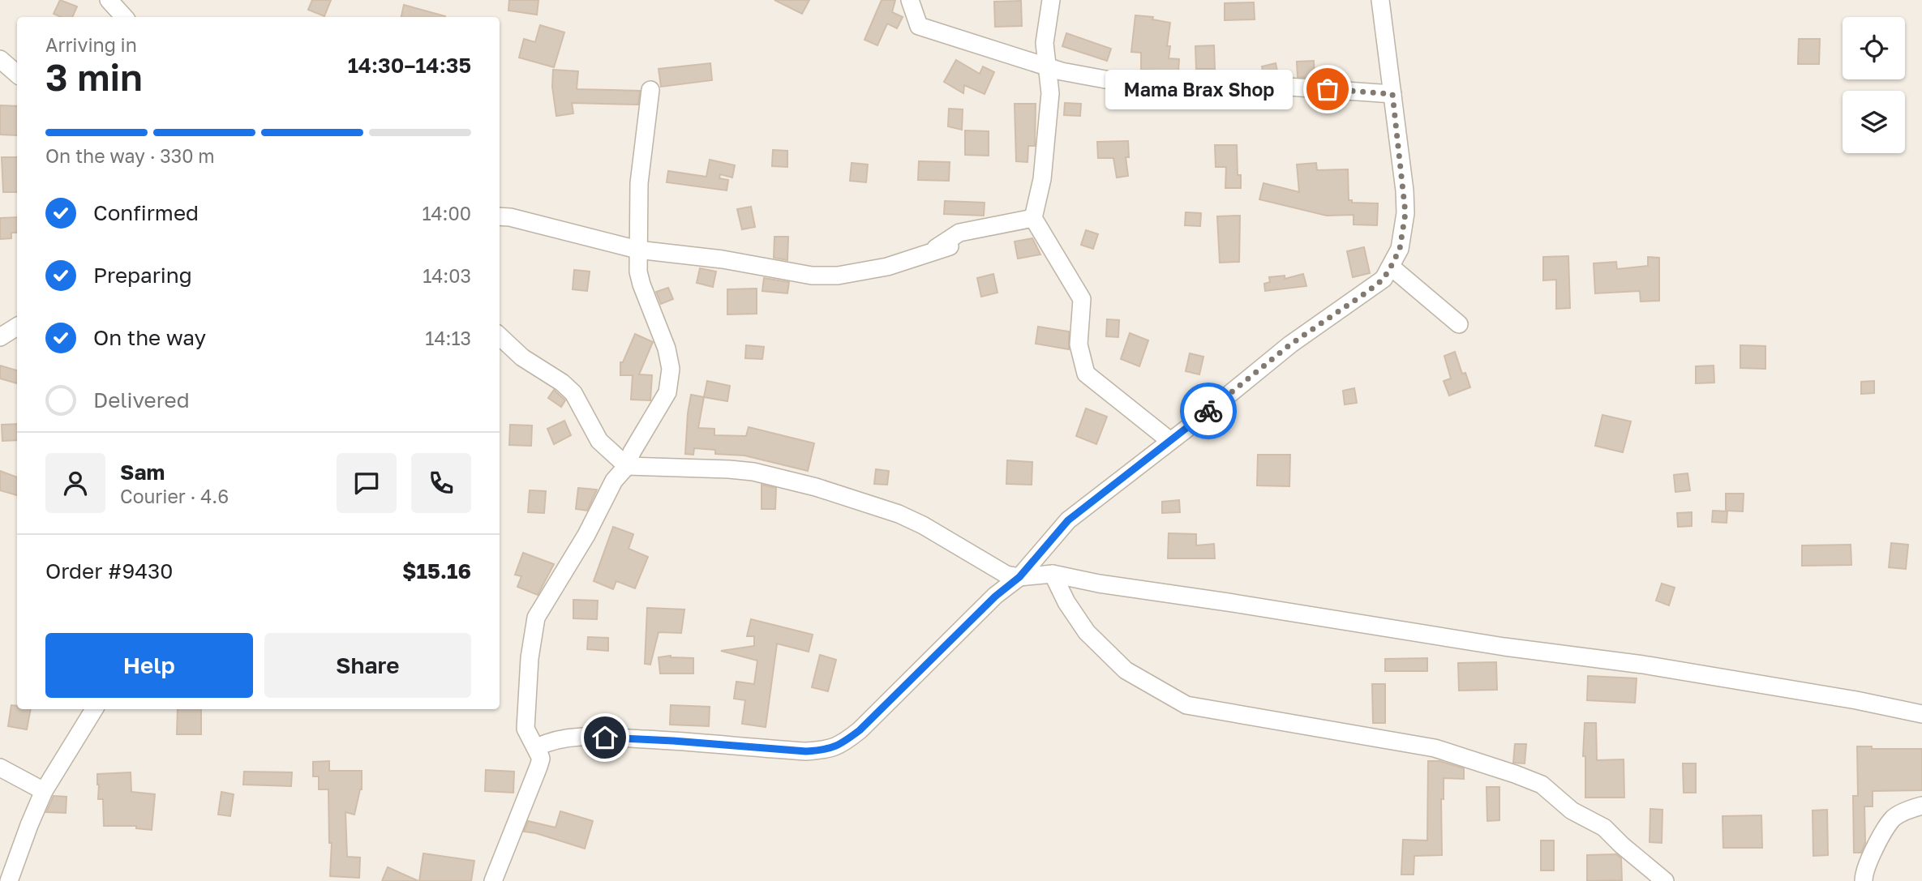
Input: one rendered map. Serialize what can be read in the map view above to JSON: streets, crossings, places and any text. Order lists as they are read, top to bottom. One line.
{"places":["Mama Brax Shop"],"page":{"heading":["3 min","Arriving in","14:30–14:35"],"panel":["Sam","Courier · 4.6","Order #9430","$15.16"],"bubble":"Mama Brax Shop","bar":"On the way · 330 m","list":[["Confirmed","14:00"],["Preparing","14:03"],["On the way","14:13"],"Delivered"],"buttons":["Help","Share"]}}
